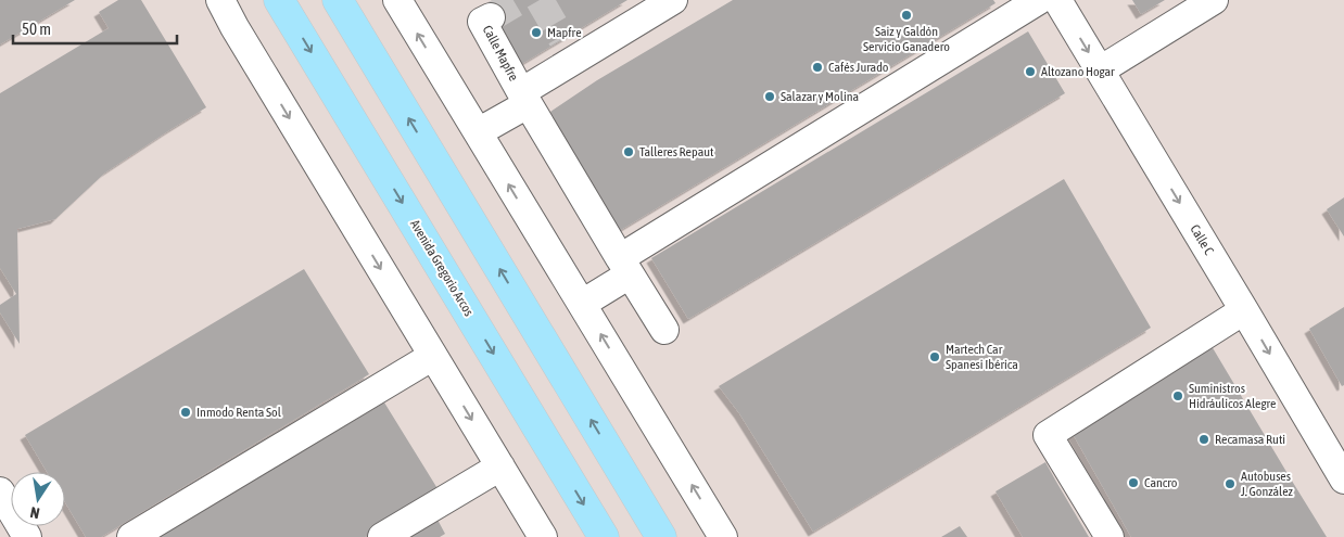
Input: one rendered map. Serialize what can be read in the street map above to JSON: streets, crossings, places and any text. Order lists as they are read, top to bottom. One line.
{"streets":{"main road":["Avenida Gregorio Arcos"],"street":["Calle Mapfre","Calle C"]},"one_way":["Calle C"],"places":["Saiz y Galdón Servicio Ganadero","Mapfre","Cafés Jurado","Altozano Hogar","Salazar y Molina","Talleres Repaut","Martech Car Spanesi Ibérica","Suministros Hidráulicos Alegre","Inmodo Renta Sol","Recamasa Ruti","Cancro","Autobuses J. González"],"scale_bar":"50 m","north":"bottom"}
